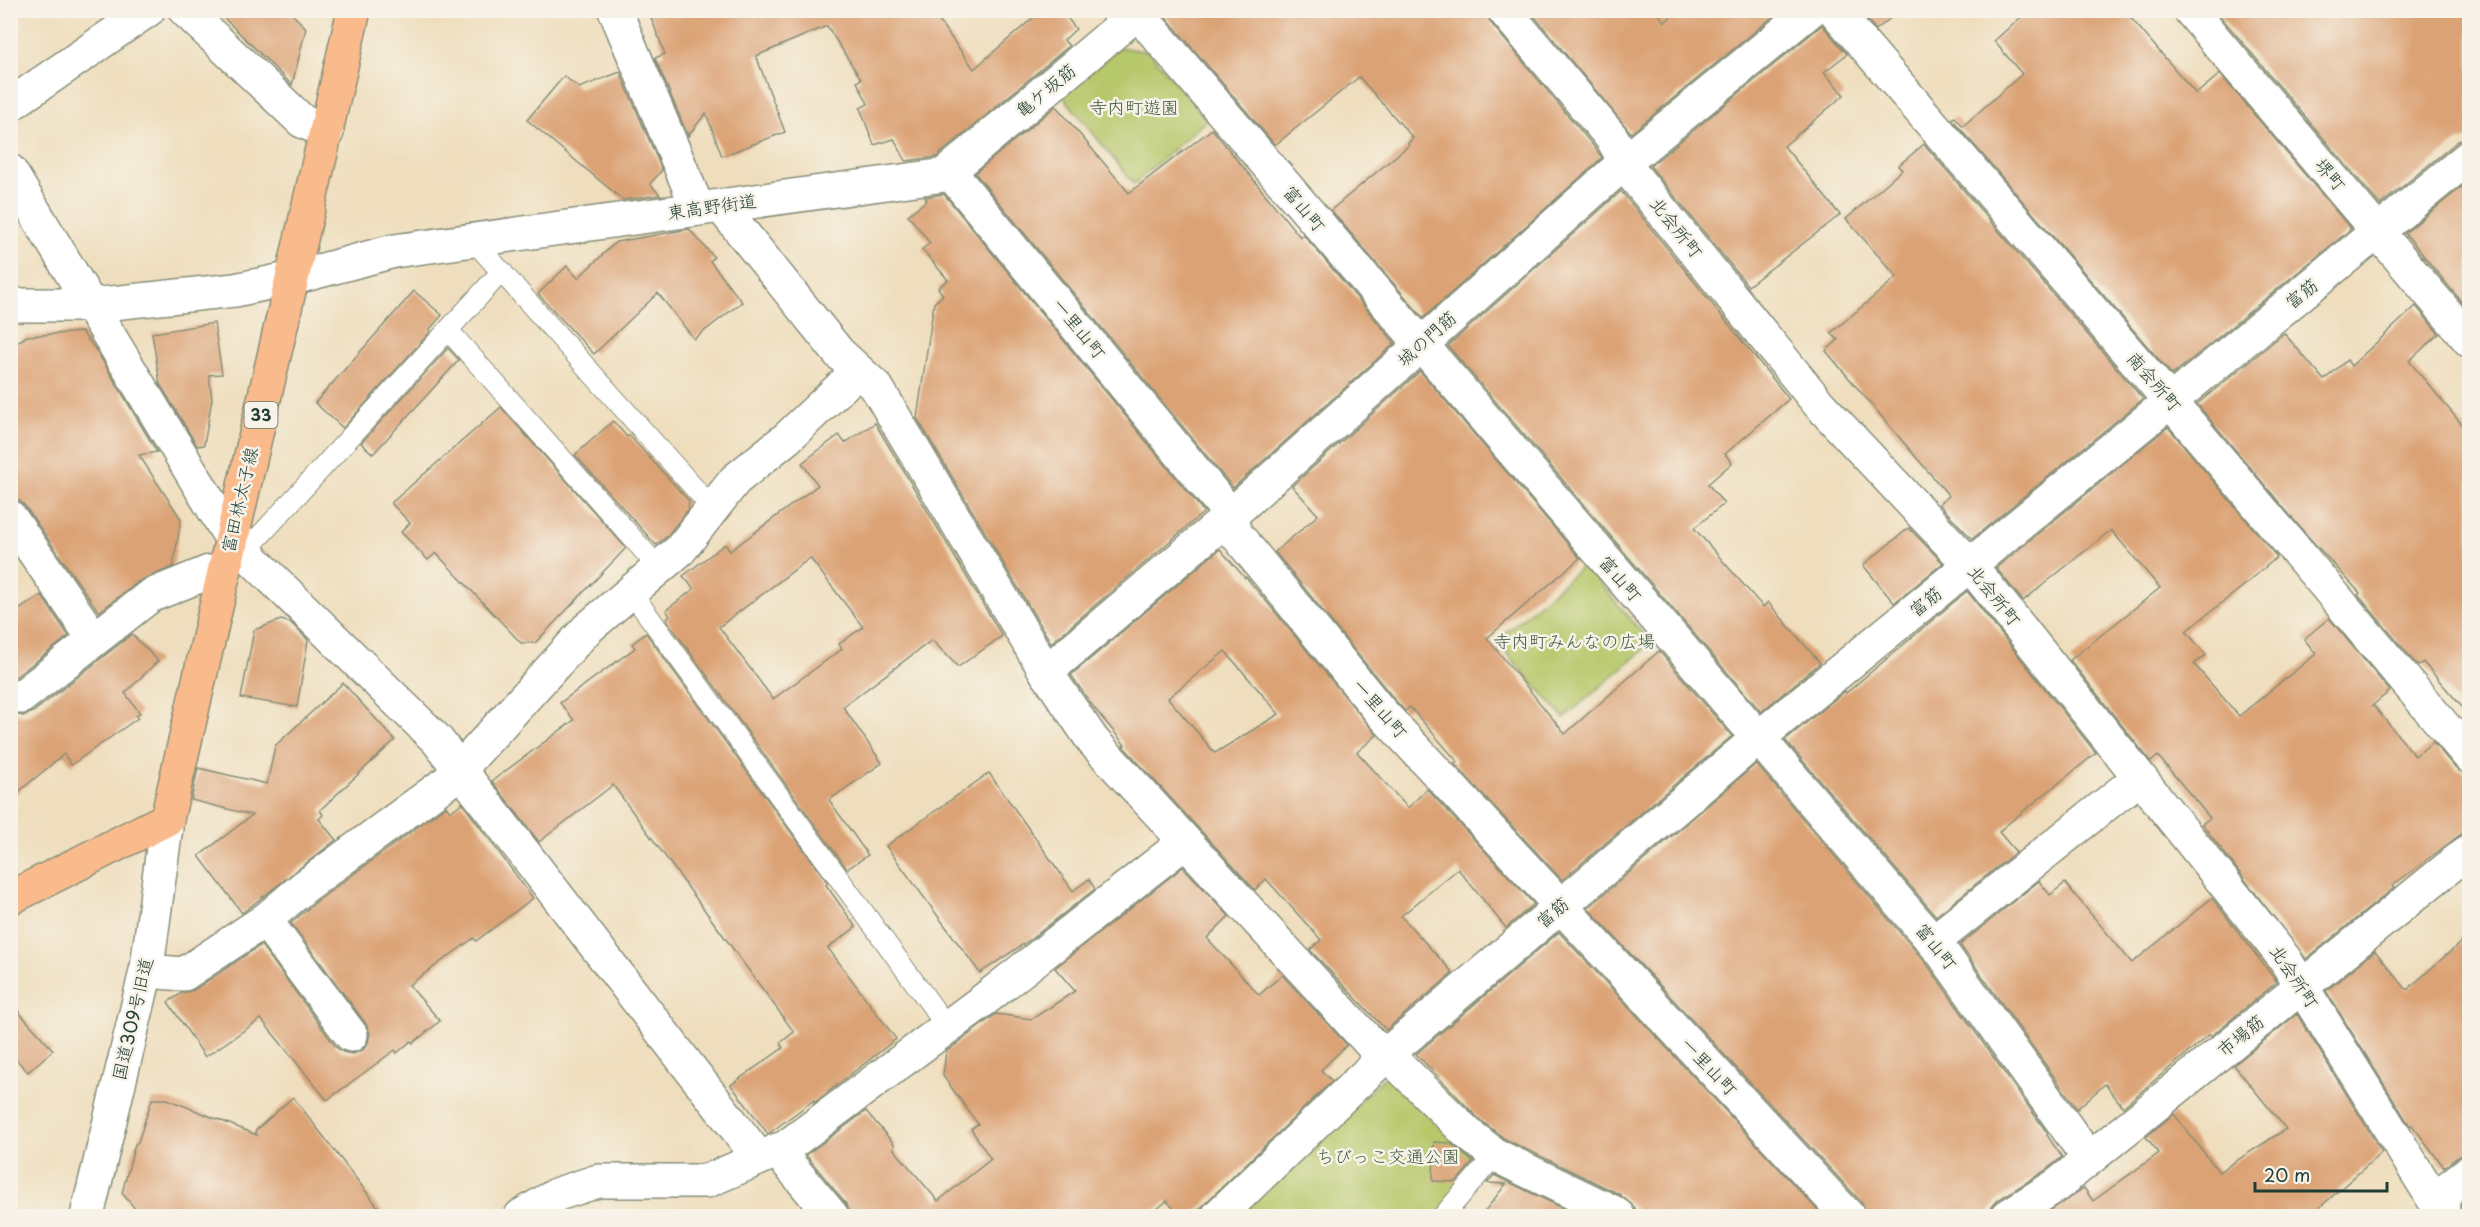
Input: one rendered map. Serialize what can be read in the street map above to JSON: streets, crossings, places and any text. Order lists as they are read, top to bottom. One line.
{"streets":{"main road":["33","富田林太子線"],"street":["亀ケ坂筋","堺町","東高野街道","富山町","北会所町","富筋","一里山町","城の門筋","南会所町","国道309号旧道","市場筋"]},"crossings":[["亀ケ坂筋","東高野街道"],["亀ケ坂筋","富山町"],["亀ケ坂筋","一里山町"],["堺町","富筋"],["東高野街道","一里山町"],["東高野街道","富田林太子線"],["富山町","富筋"],["富山町","城の門筋"],["富山町","市場筋"],["北会所町","富筋"],["北会所町","城の門筋"],["北会所町","市場筋"],["富筋","一里山町"],["富筋","南会所町"],["一里山町","城の門筋"],["富田林太子線","国道309号旧道"]],"parks":["寺内町遊園","寺内町みんなの広場","ちびっこ交通公園"],"scale_bar":"20 m"}
